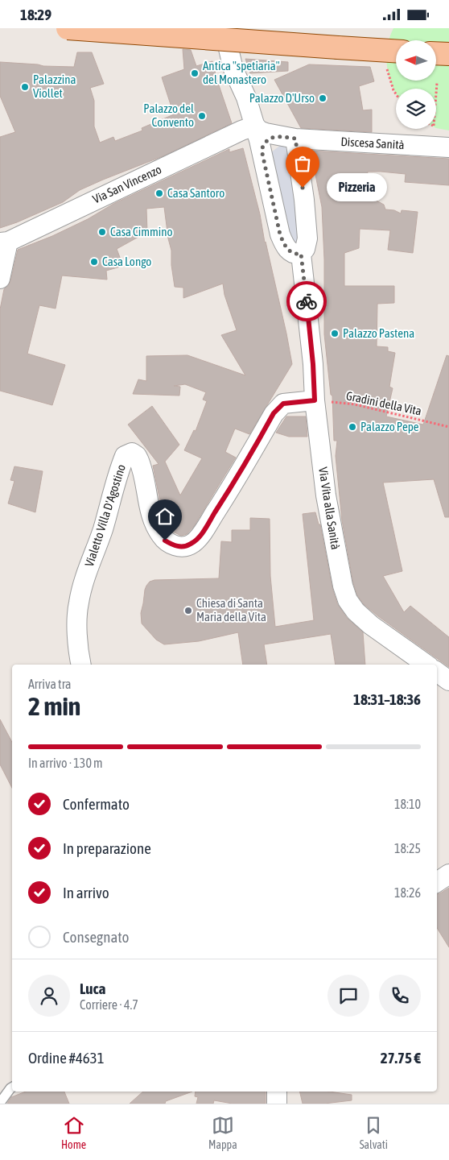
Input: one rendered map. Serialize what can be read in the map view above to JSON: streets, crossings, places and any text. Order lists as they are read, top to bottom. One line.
{"streets":{"street":["Discesa Sanità","Via San Vincenzo","Via Vita alla Sanità","Vialetto Villa D'Agostino"],"path":["Gradini della Vita"]},"crossings":[["Gradini della Vita","Via Vita alla Sanità"],["Gradini della Vita","Vialetto Villa D'Agostino"],["Via Vita alla Sanità","Vialetto Villa D'Agostino"]],"places":["Antica \"spetiaria\" del Monastero","Palazzina Viollet","Palazzo D'Urso","Palazzo del Convento","Pizzeria","Casa Santoro","Casa Cimmino","Casa Longo","Palazzo Pastena","Palazzo Pepe","Chiesa di Santa Maria della Vita"],"north":"left","page":{"status":"18:29","bubble":"Pizzeria","heading":["2 min","Arriva tra","18:31–18:36"],"panel":["Luca","Corriere · 4.7","Ordine #4631","27.75 €"],"bar":"In arrivo · 130 m","list":[["Confermato","18:10"],["In preparazione","18:25"],["In arrivo","18:26"],"Consegnato"],"tabs":["Home","Mappa","Salvati"]}}
